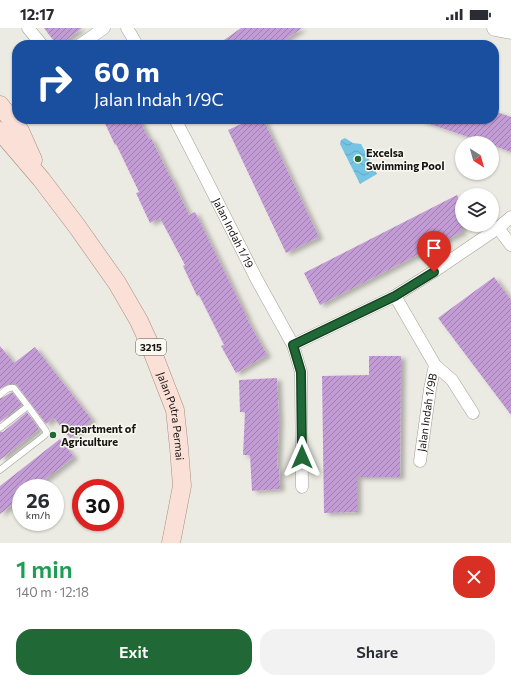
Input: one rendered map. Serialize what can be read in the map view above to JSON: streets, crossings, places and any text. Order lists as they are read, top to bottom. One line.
{"streets":{"main road":["3215","Jalan Putra Permai"],"street":["Jalan Indah 1/19","Jalan Indah 1/9B"]},"places":["Excelsa Swimming Pool","Department of Agriculture"],"north":"bottom right","page":{"status":"12:17","turn":["60 m","Jalan Indah 1/9C"],"speed":"26 km/h","limit":"30","heading":["1 min","140 m · 12:18"],"buttons":["Exit","Share"]}}
